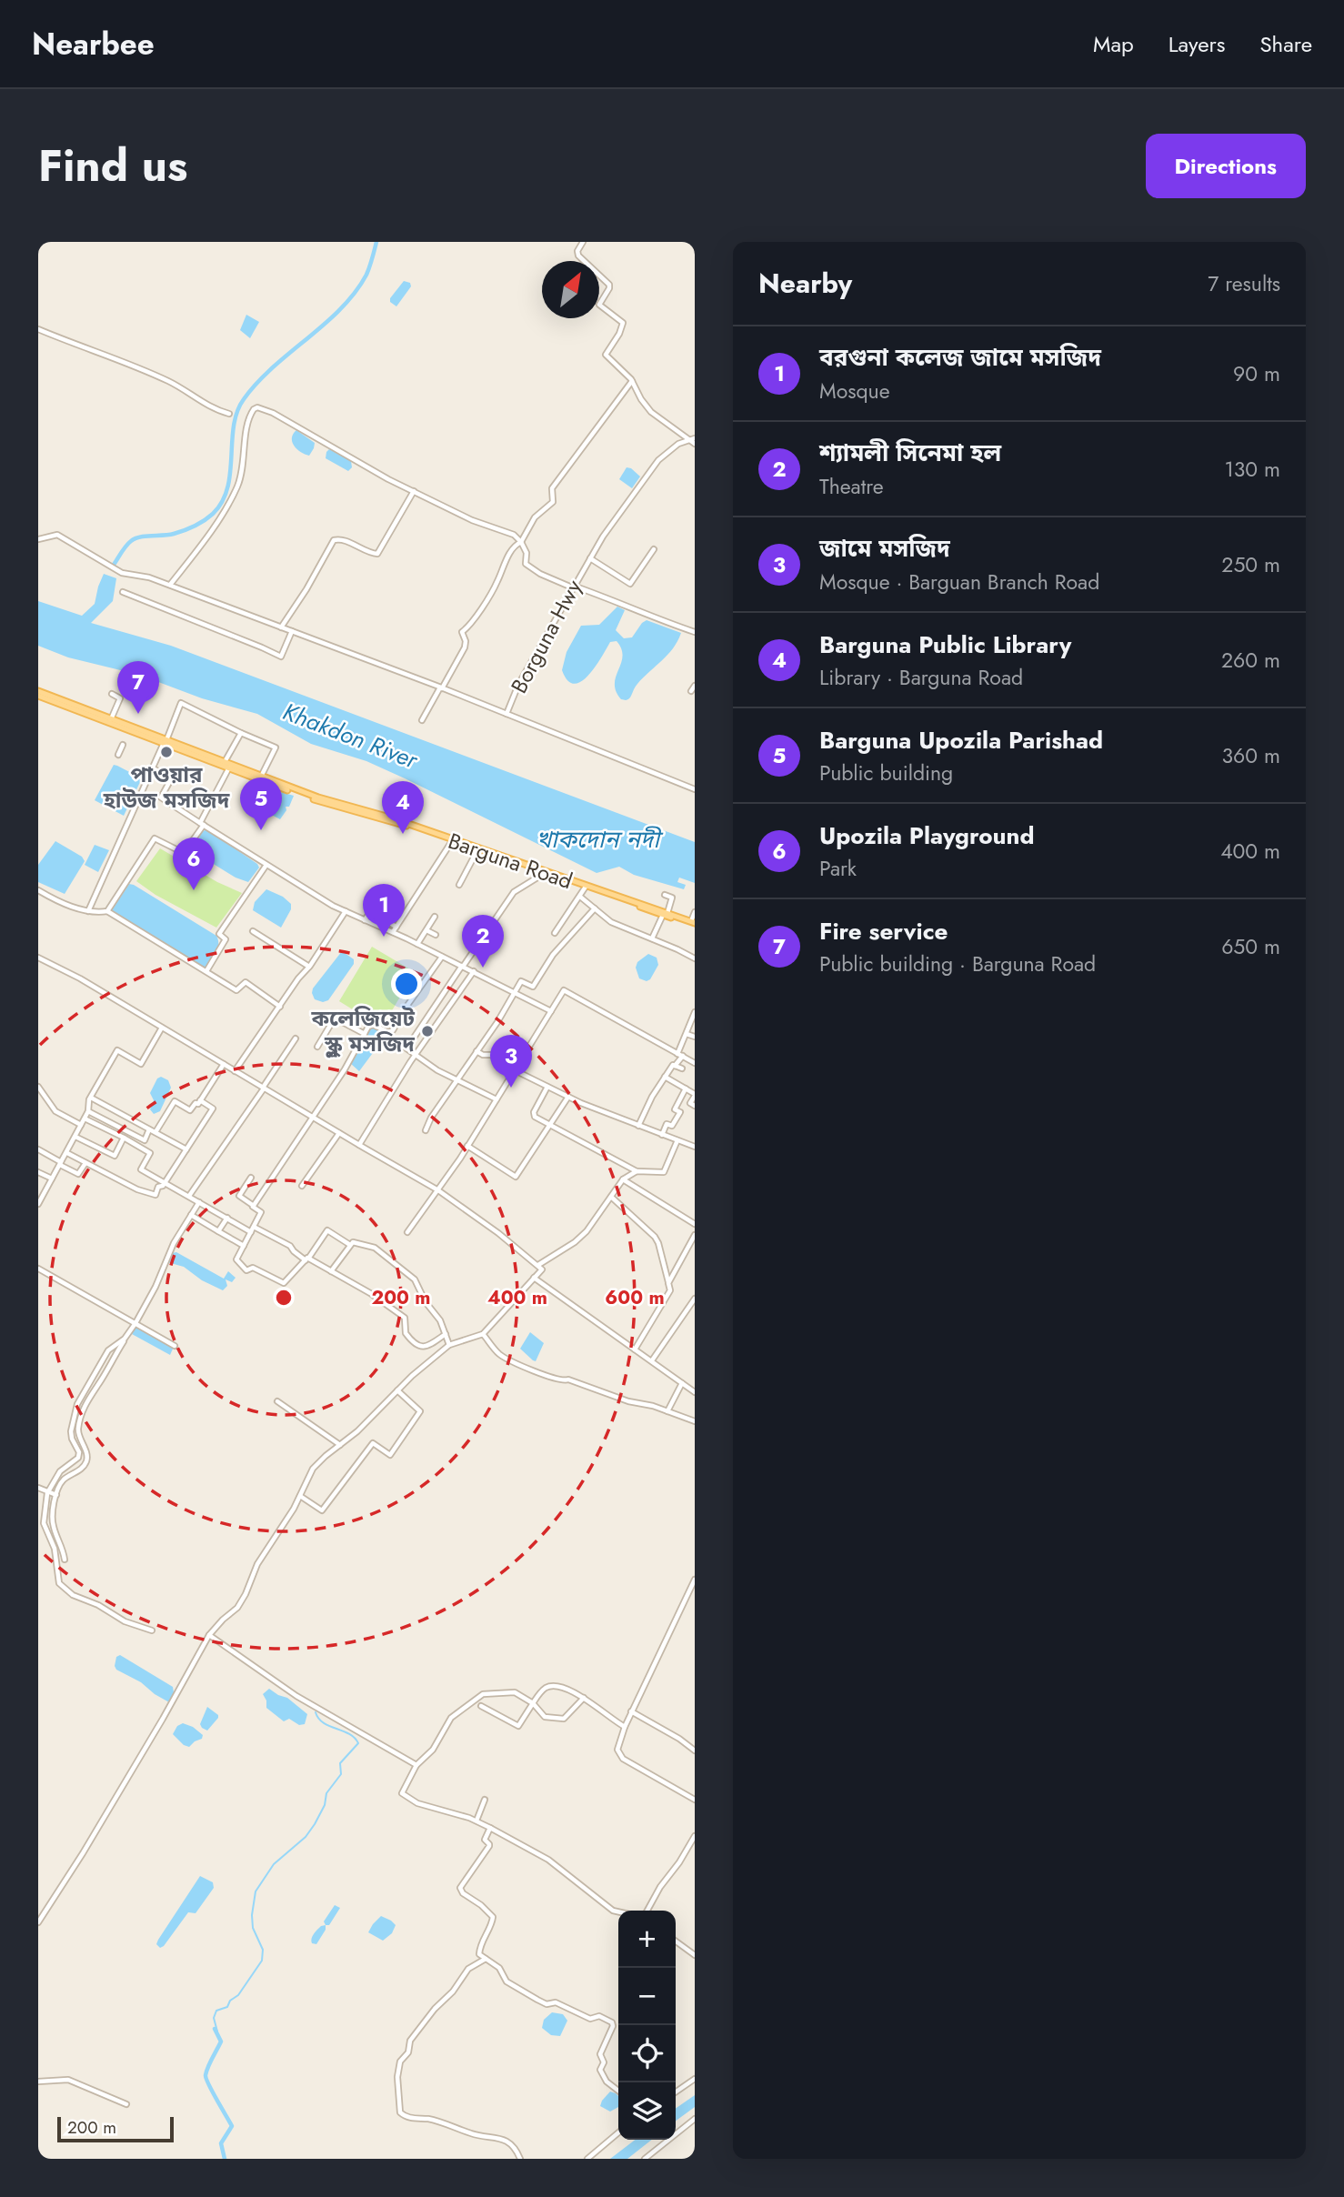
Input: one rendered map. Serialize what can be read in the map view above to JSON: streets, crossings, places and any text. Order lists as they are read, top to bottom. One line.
{"streets":{"main road":["Barguna Road"],"street":["Borguna Hwy"]},"water":["Khakdon River","খাকদোন নদী"],"places":["পাওয়ার হাউজ মসজিদ","কলেজিয়েট স্কুল মসজিদ"],"scale_bar":"200 m","north":"top right","page":{"header":"Nearbee","nav":["Map","Layers","Share"],"title":"Find us","buttons":"Directions","heading":["Nearby","7 results"],"list":[{"mark":"1","name":"বরগুনা কলেজ জামে মসজিদ","note":"Mosque","value":"90 m"},{"mark":"2","name":"শ্যামলী সিনেমা হল","note":"Theatre","value":"130 m"},{"mark":"3","name":"জামে মসজিদ","note":"Mosque · Barguan Branch Road","value":"250 m"},{"mark":"4","name":"Barguna Public Library","note":"Library · Barguna Road","value":"260 m"},{"mark":"5","name":"Barguna Upozila Parishad","note":"Public building","value":"360 m"},{"mark":"6","name":"Upozila Playground","note":"Park","value":"400 m"},{"mark":"7","name":"Fire service","note":"Public building · Barguna Road","value":"650 m"}],"pins":["7","5","4","6","1","2","3"],"map_buttons":["+","−"],"scale":"200 m"},"rings":["200 m","400 m","600 m"]}
